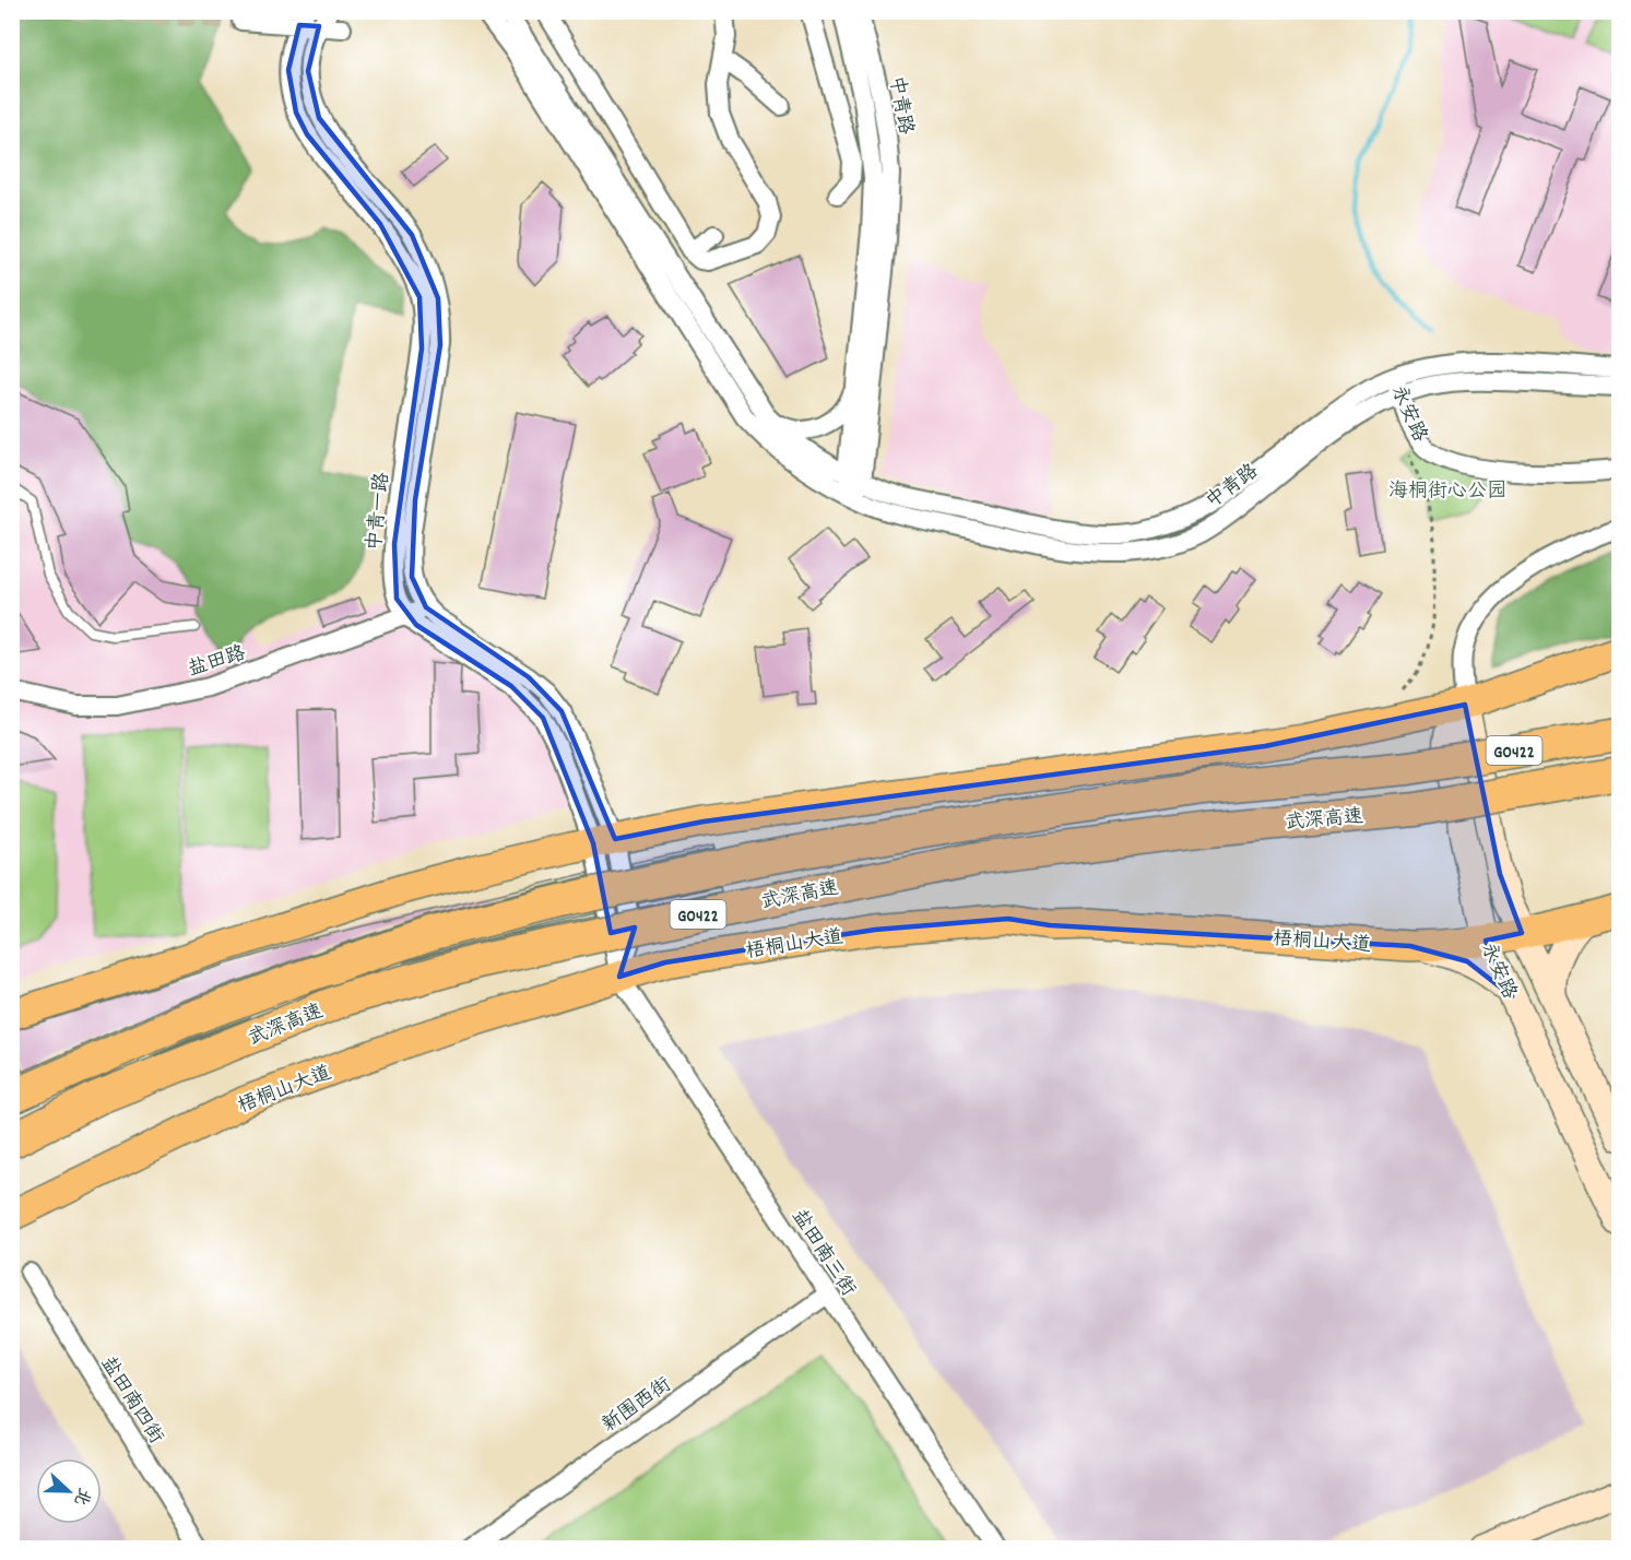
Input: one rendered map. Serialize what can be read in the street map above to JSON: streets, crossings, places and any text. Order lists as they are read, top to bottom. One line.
{"streets":{"highway":["G0422","武深高速"],"main road":["永安路","梧桐山大道"],"street":["中青路","中青一路","盐田路","盐田南三街","盐田南四街","新围西街"]},"crossings":[["中青路","永安路"],["永安路","梧桐山大道"],["中青一路","盐田路"],["梧桐山大道","盐田南三街"],["盐田南三街","新围西街"]],"parks":["海桐街心公园"],"north":"right"}
